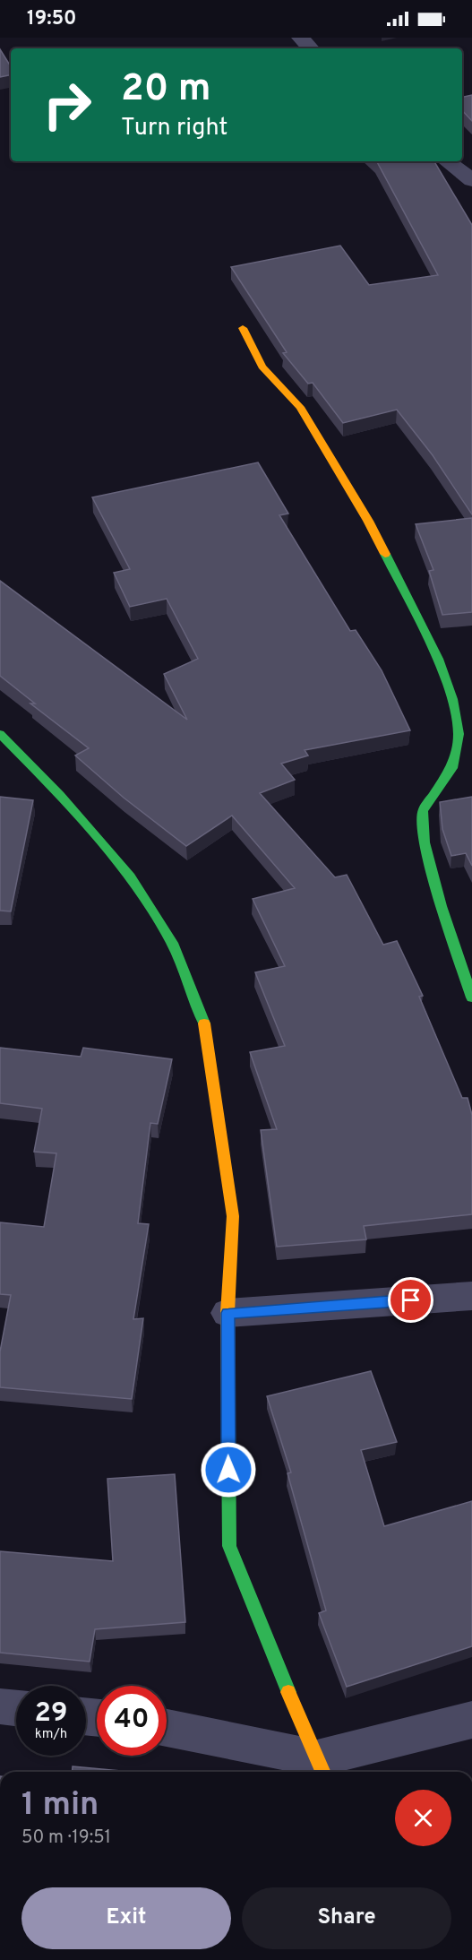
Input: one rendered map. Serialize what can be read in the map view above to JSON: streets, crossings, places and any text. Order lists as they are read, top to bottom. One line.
{"page":{"status":"19:50","turn":["20 m","Turn right"],"speed":"29 km/h","limit":"40","heading":["1 min","50 m · 19:51"],"buttons":["Exit","Share"]}}
